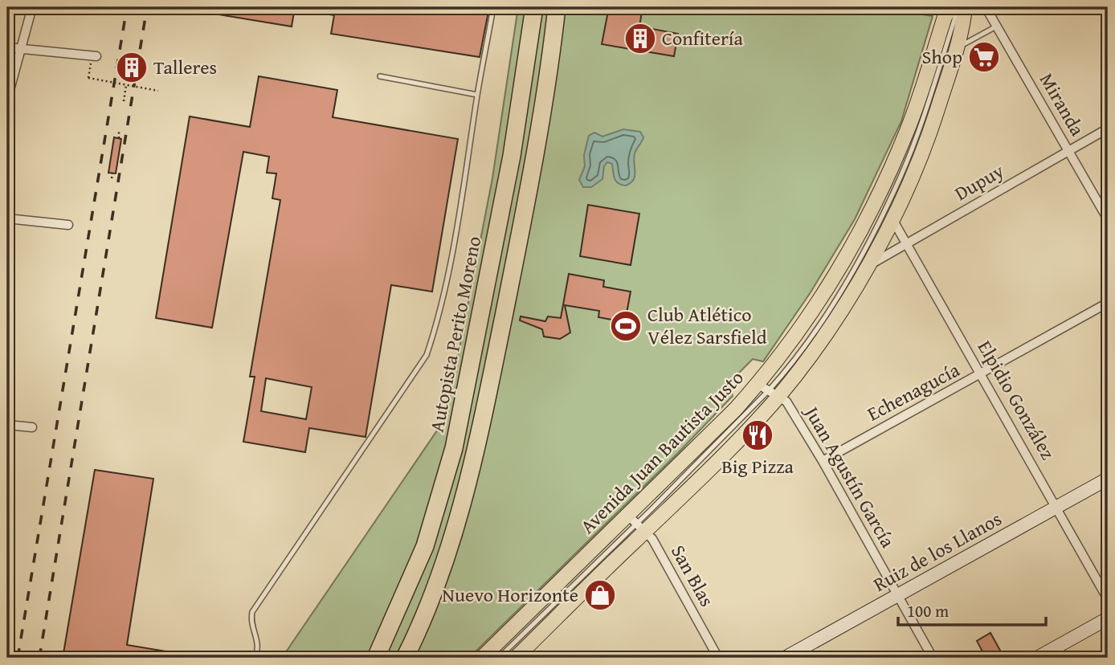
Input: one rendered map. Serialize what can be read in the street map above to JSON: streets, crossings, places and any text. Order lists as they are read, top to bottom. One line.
{"streets":{"highway":["Autopista Perito Moreno"],"main road":["Avenida Juan Bautista Justo"],"street":["Miranda","Dupuy","Echenagucía","Elpidio González","Juan Agustín García","Ruiz de los Llanos","San Blas"]},"crossings":[["Miranda","Dupuy"],["Dupuy","Elpidio González"],["Dupuy","Avenida Juan Bautista Justo"],["Echenagucía","Elpidio González"],["Echenagucía","Juan Agustín García"],["Elpidio González","Avenida Juan Bautista Justo"],["Elpidio González","Ruiz de los Llanos"],["Avenida Juan Bautista Justo","Juan Agustín García"],["Avenida Juan Bautista Justo","San Blas"],["Juan Agustín García","Ruiz de los Llanos"]],"places":{"building":["Confitería","Talleres"],"supermarket":["Shop"],"sports":["Club Atlético Vélez Sarsfield"],"restaurant":["Big Pizza"],"shop":["Nuevo Horizonte"]},"scale_bar":"100 m"}
